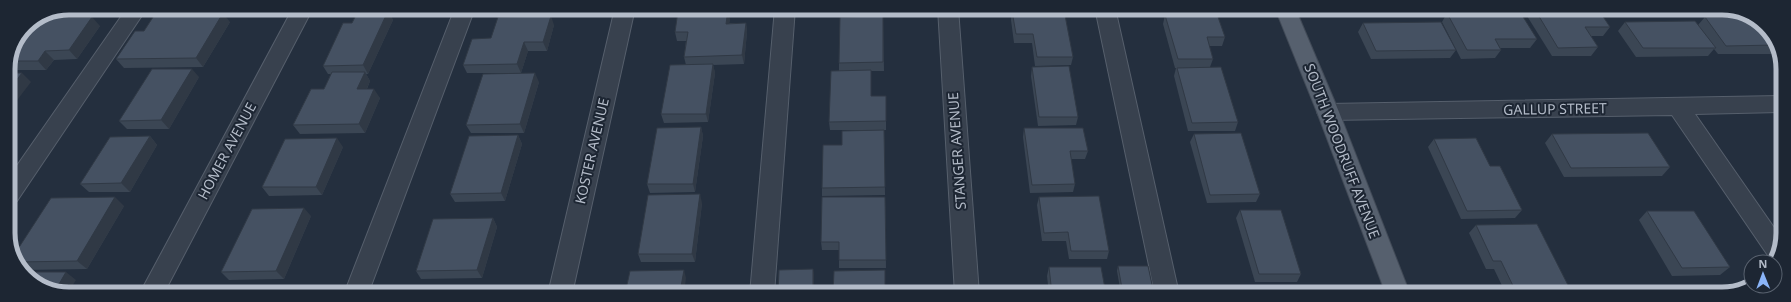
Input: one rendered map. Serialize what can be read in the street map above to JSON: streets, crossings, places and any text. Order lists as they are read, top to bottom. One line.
{"streets":{"main road":["SOUTH WOODRUFF AVENUE"],"street":["GALLUP STREET","HOMER AVENUE","KOSTER AVENUE","STANGER AVENUE"]},"crossings":[["GALLUP STREET","SOUTH WOODRUFF AVENUE"]],"north":"top"}
